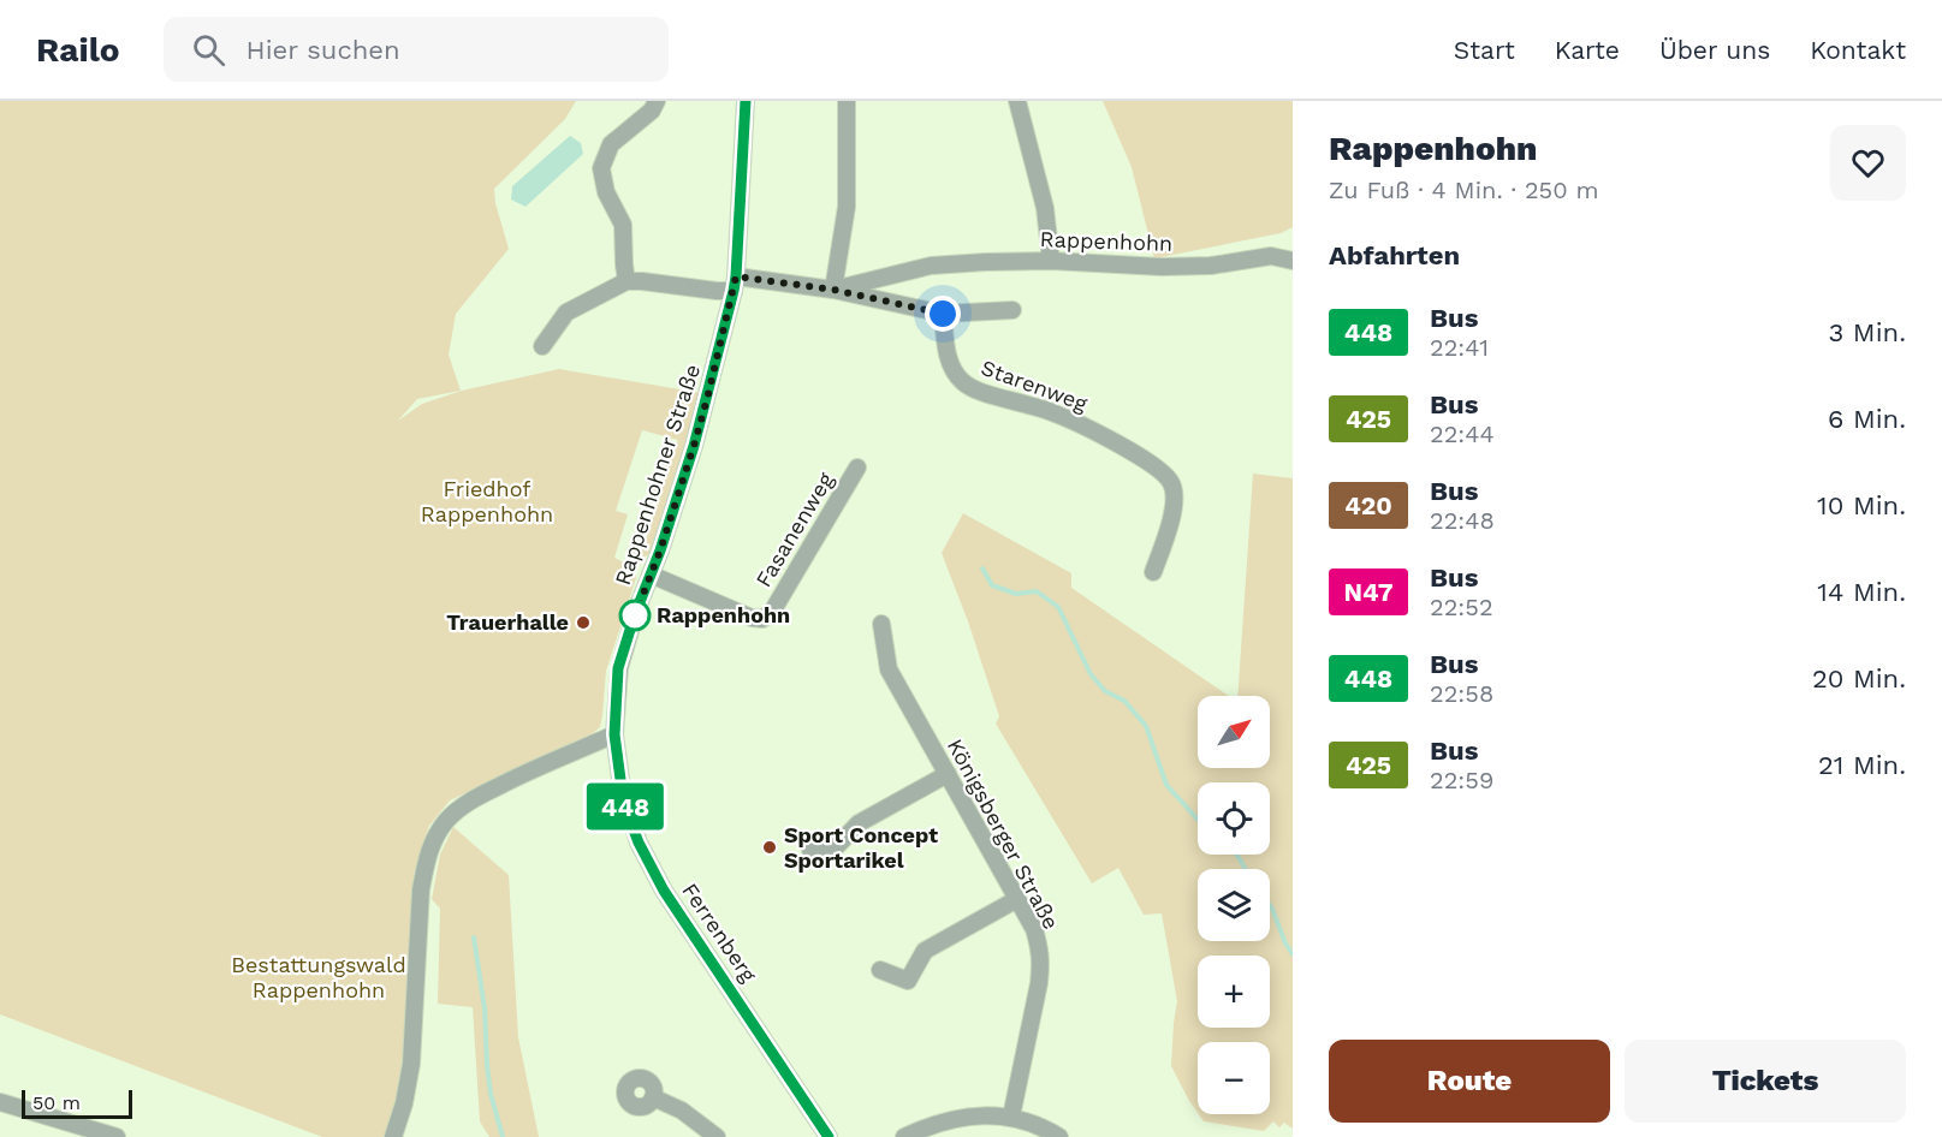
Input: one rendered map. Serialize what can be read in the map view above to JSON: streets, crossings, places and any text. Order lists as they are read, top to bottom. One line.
{"streets":{"street":["Rappenhohn","Starenweg","Rappenhohner Straße","Fasanenweg","Königsberger Straße","Ferrenberg"]},"crossings":[["Rappenhohn","Starenweg"],["Rappenhohn","Rappenhohner Straße"],["Rappenhohner Straße","Fasanenweg"],["Rappenhohner Straße","Ferrenberg"]],"parks":["Friedhof Rappenhohn","Bestattungswald Rappenhohn"],"places":["Rappenhohn","Trauerhalle","Sport Concept Sportarikel"],"lines":["bus line 448"],"scale_bar":"50 m","north":"top right","page":{"header":"Railo","search":"Hier suchen","nav":["Start","Karte","Über uns","Kontakt"],"on_map":"448","heading":[["Rappenhohn","Zu Fuß · 4 Min. · 250 m"],"Abfahrten"],"list":[{"mark":"448","name":"Bus","note":"22:41","value":"3 Min."},{"mark":"425","name":"Bus","note":"22:44","value":"6 Min."},{"mark":"420","name":"Bus","note":"22:48","value":"10 Min."},{"mark":"N47","name":"Bus","note":"22:52","value":"14 Min."},{"mark":"448","name":"Bus","note":"22:58","value":"20 Min."},{"mark":"425","name":"Bus","note":"22:59","value":"21 Min."}],"map_buttons":["+","−"],"buttons":["Route","Tickets"],"scale":"50 m"}}
